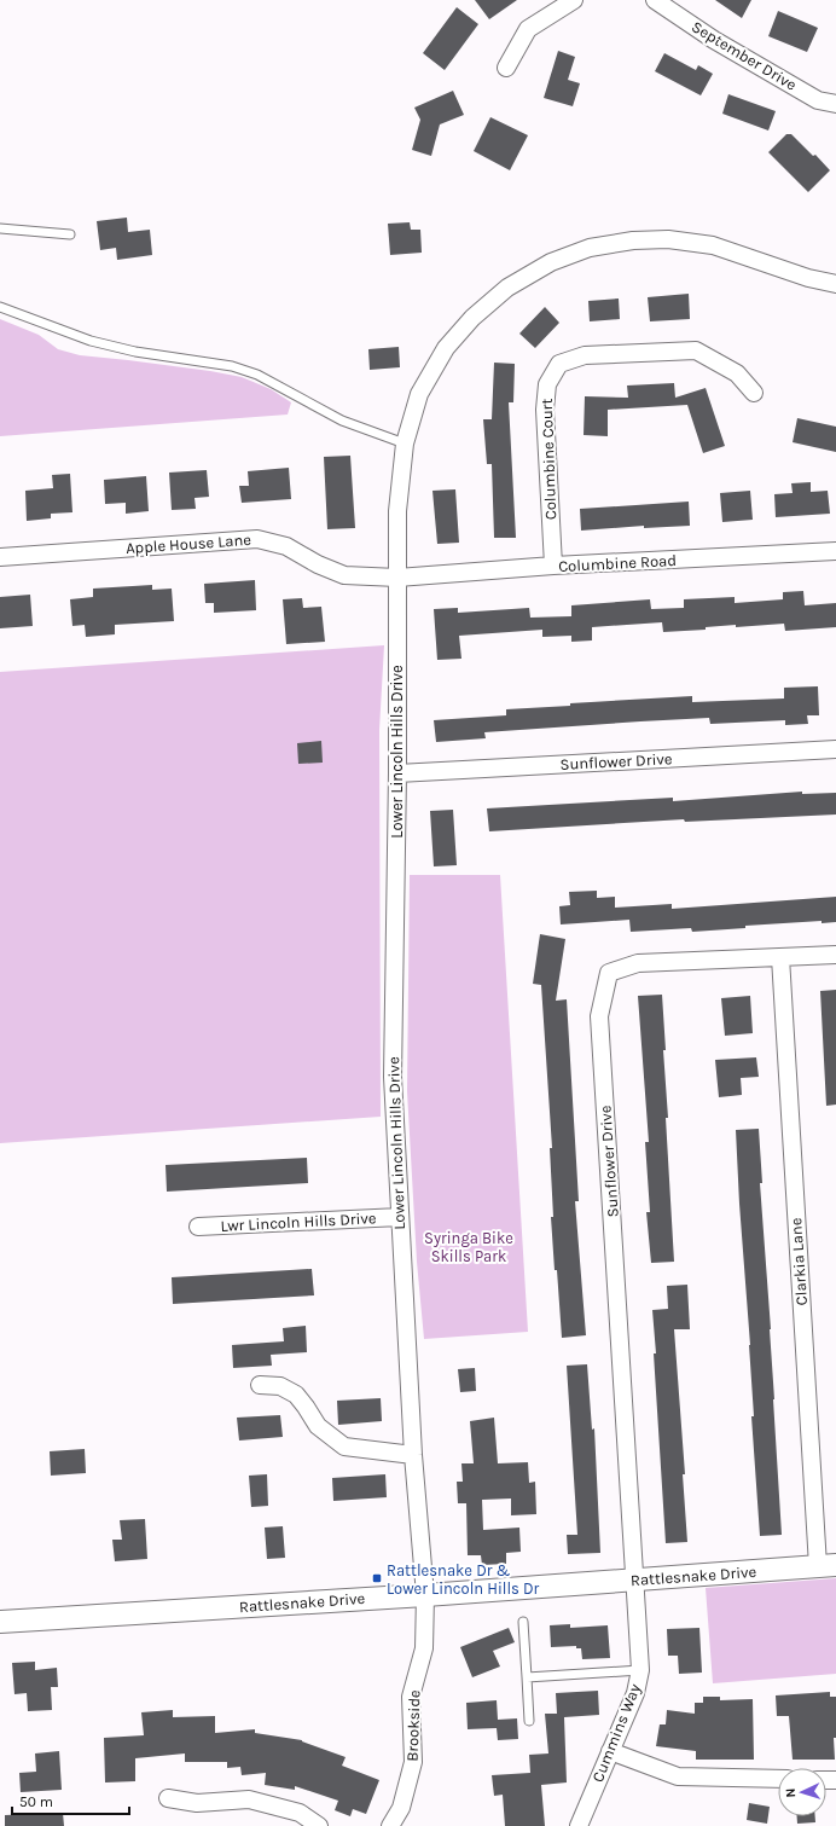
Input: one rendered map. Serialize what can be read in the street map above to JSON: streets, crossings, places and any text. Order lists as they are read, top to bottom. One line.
{"streets":{"street":["September Drive","Columbine Court","Apple House Lane","Columbine Road","Lower Lincoln Hills Drive","Sunflower Drive","Lwr Lincoln Hills Drive","Clarkia Lane","Rattlesnake Drive","Brookside","Cummins Way"]},"crossings":[["Columbine Court","Columbine Road"],["Apple House Lane","Columbine Road"],["Apple House Lane","Lower Lincoln Hills Drive"],["Columbine Road","Lower Lincoln Hills Drive"],["Lower Lincoln Hills Drive","Sunflower Drive"],["Lower Lincoln Hills Drive","Lwr Lincoln Hills Drive"],["Lower Lincoln Hills Drive","Rattlesnake Drive"],["Lower Lincoln Hills Drive","Brookside"],["Sunflower Drive","Clarkia Lane"],["Sunflower Drive","Rattlesnake Drive"],["Sunflower Drive","Cummins Way"],["Clarkia Lane","Rattlesnake Drive"],["Rattlesnake Drive","Brookside"],["Rattlesnake Drive","Cummins Way"]],"parks":["Syringa Bike Skills Park"],"places":{"transit":["Rattlesnake Dr & Lower Lincoln Hills Dr"]},"scale_bar":"50 m","north":"left"}
